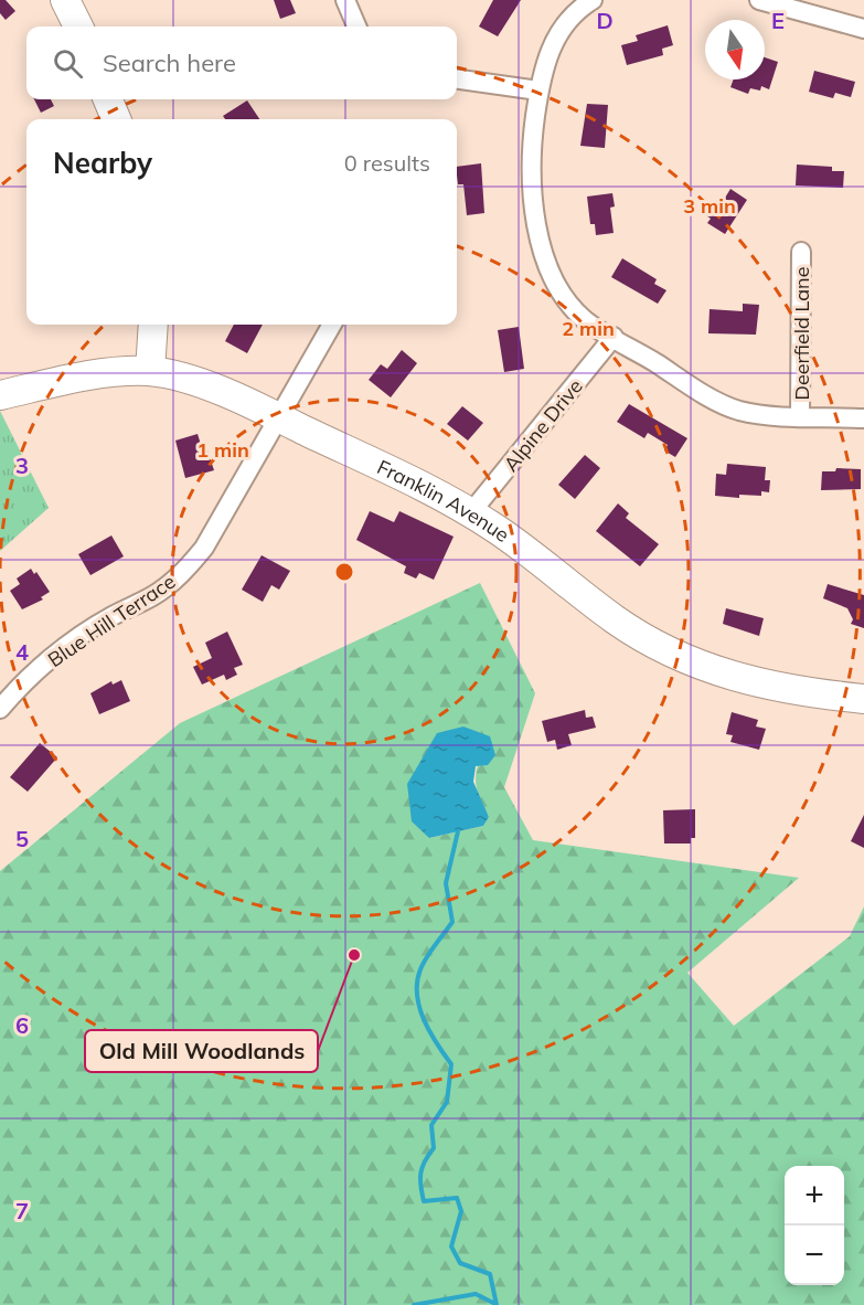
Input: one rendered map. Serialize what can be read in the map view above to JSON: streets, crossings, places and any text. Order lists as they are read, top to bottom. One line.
{"streets":{"main road":["Franklin Avenue"],"street":["Deerfield Lane","Alpine Drive","Blue Hill Terrace"]},"crossings":[["Alpine Drive","Franklin Avenue"],["Franklin Avenue","Blue Hill Terrace"]],"places":["Old Mill Woodlands"],"north":"bottom","page":{"search":"Search here","heading":["Nearby","0 results"],"map_buttons":["+","−"]},"grid":{"columns":["D","E"],"rows":["3","4","5","6","7"]},"rings":["3 min","2 min","1 min"]}
